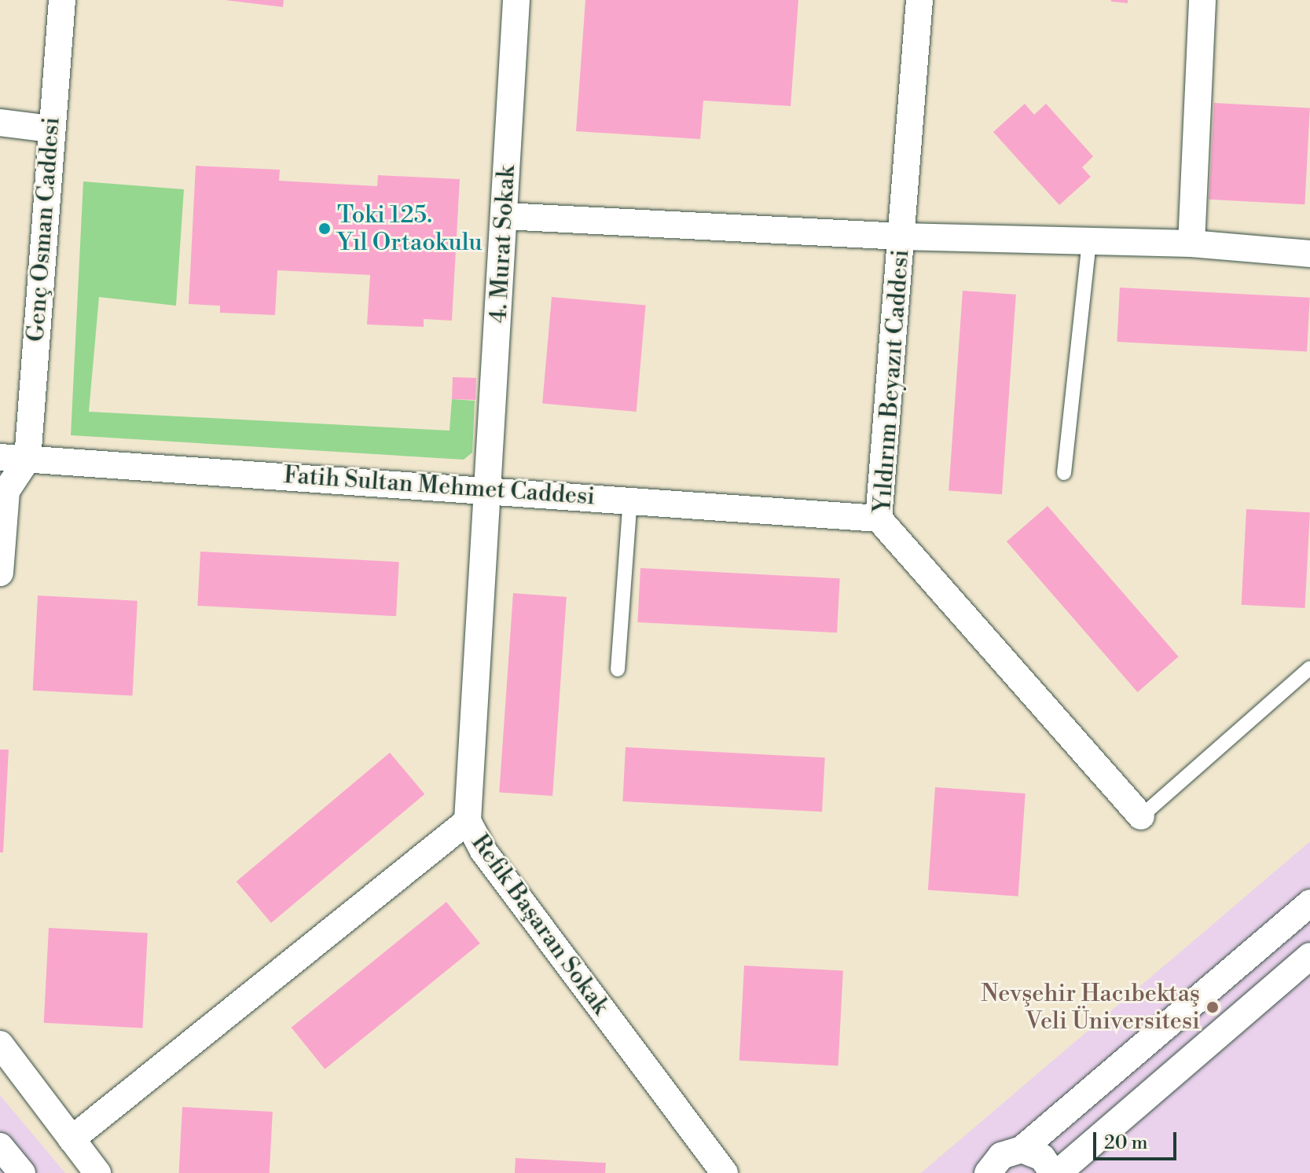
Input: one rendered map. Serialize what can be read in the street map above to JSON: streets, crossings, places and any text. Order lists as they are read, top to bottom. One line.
{"streets":{"street":["Genç Osman Caddesi","4. Murat Sokak","Yıldırım Beyazıt Caddesi","Fatih Sultan Mehmet Caddesi","Refik Başaran Sokak"]},"crossings":[["Genç Osman Caddesi","Fatih Sultan Mehmet Caddesi"],["4. Murat Sokak","Fatih Sultan Mehmet Caddesi"],["4. Murat Sokak","Refik Başaran Sokak"],["Yıldırım Beyazıt Caddesi","Fatih Sultan Mehmet Caddesi"],["Fatih Sultan Mehmet Caddesi","Refik Başaran Sokak"]],"places":["Toki 125. Yıl Ortaokulu","Nevşehir Hacıbektaş Veli Üniversitesi"],"scale_bar":"20 m"}
